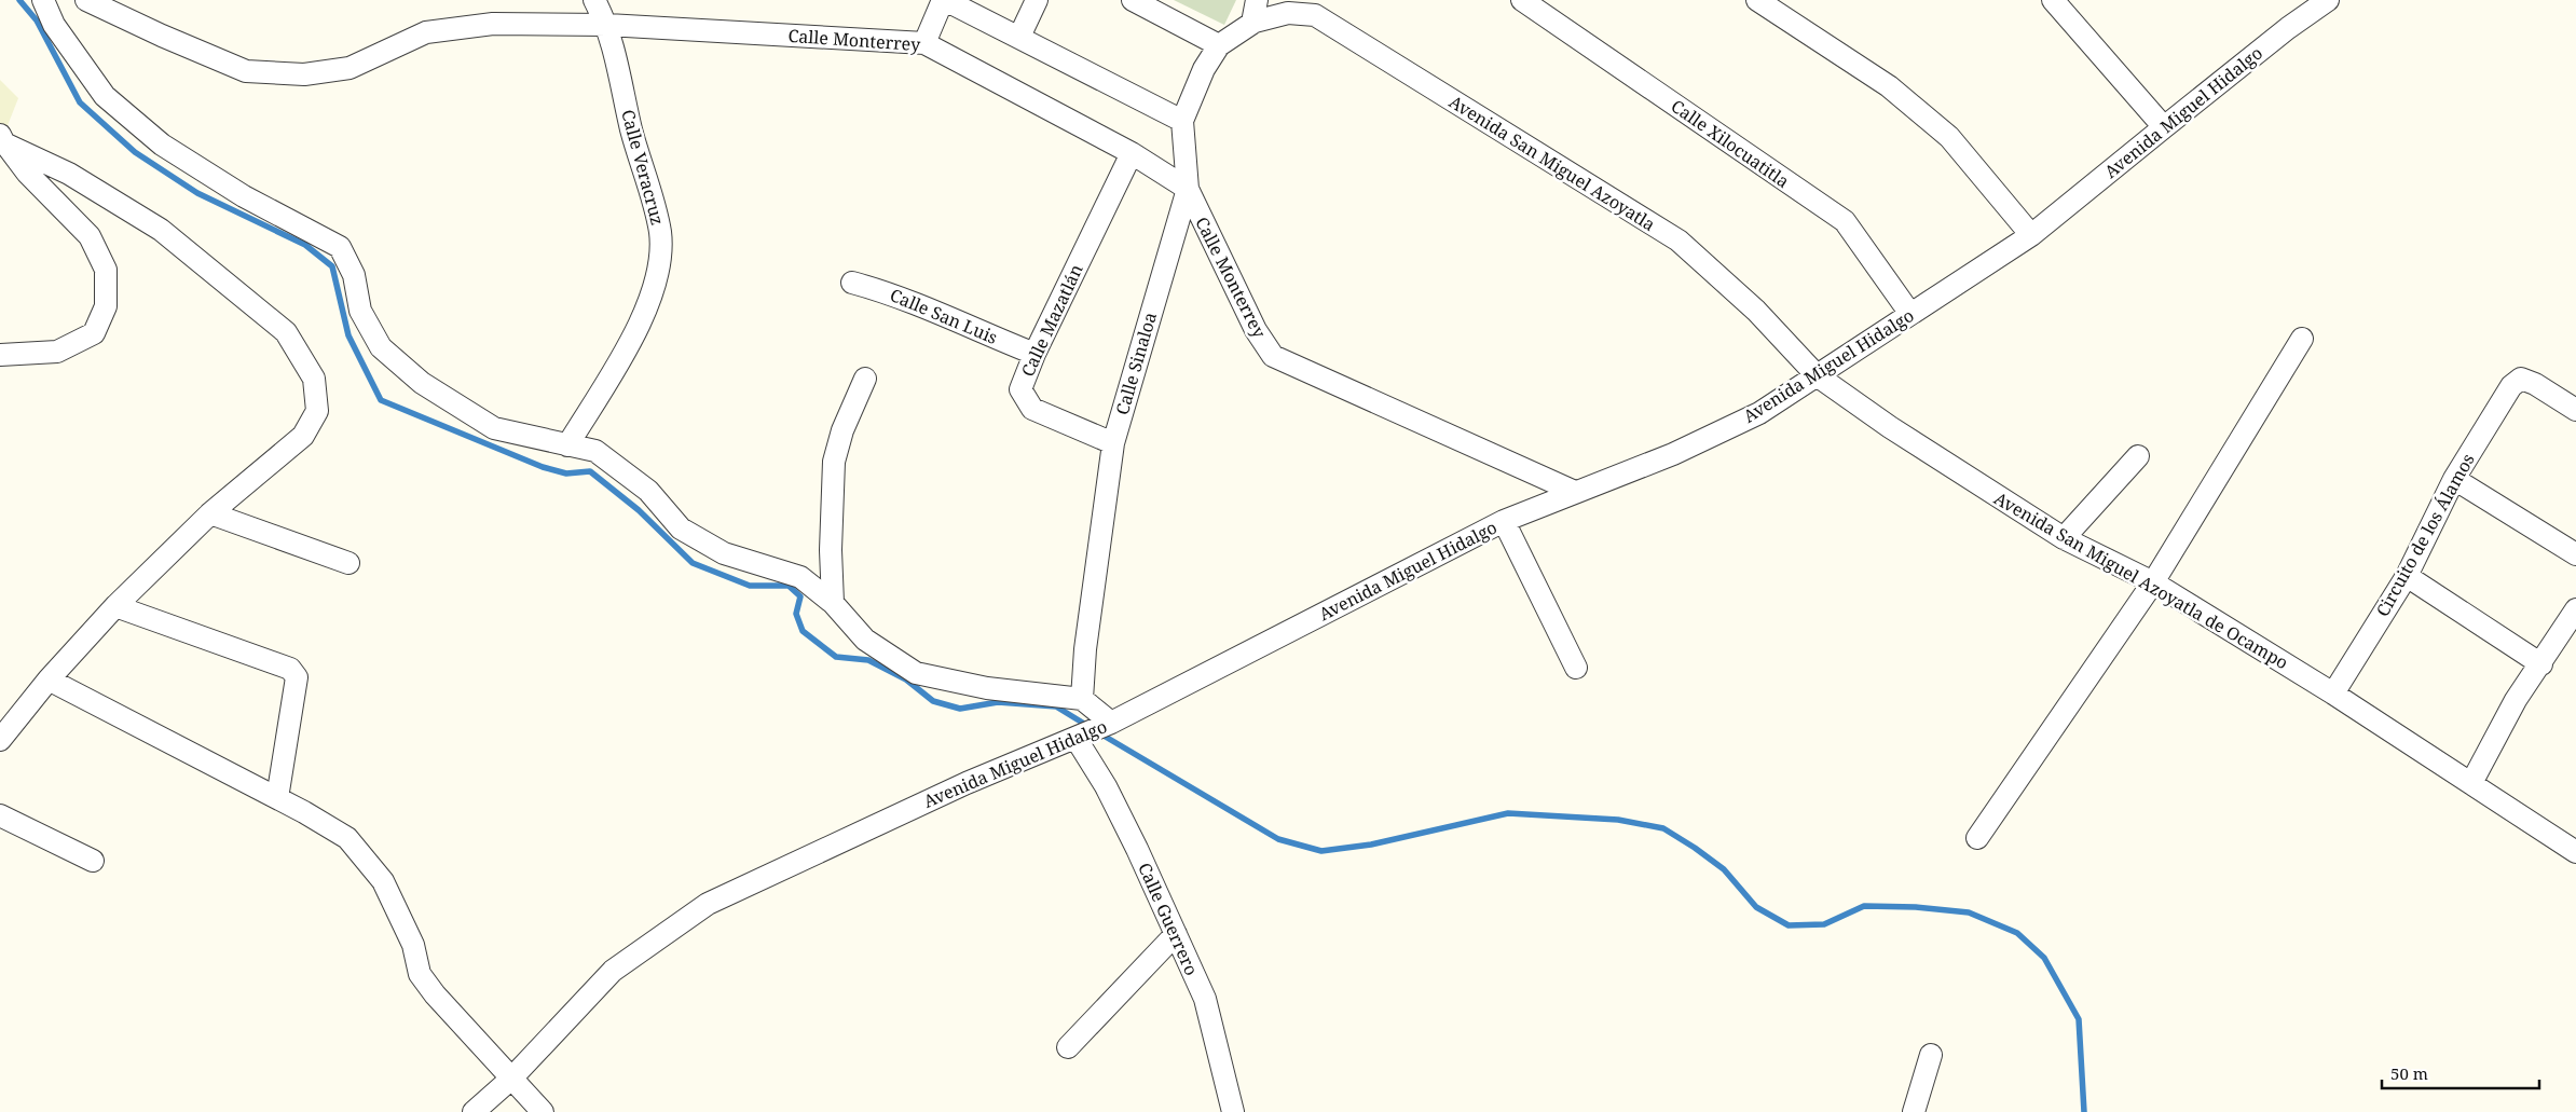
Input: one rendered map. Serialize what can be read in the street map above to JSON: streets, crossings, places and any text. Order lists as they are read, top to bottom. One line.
{"streets":{"street":["Calle Monterrey","Avenida Miguel Hidalgo","Calle Xilocuatitla","Avenida San Miguel Azoyatla","Calle Veracruz","Calle San Luis","Calle Mazatlán","Calle Sinaloa","Circuito de los Álamos","Avenida San Miguel Azoyatla de Ocampo","Calle Guerrero"]},"crossings":[["Calle Monterrey","Avenida Miguel Hidalgo"],["Calle Monterrey","Calle Veracruz"],["Calle Monterrey","Calle Mazatlán"],["Calle Monterrey","Calle Sinaloa"],["Avenida Miguel Hidalgo","Calle Xilocuatitla"],["Avenida Miguel Hidalgo","Avenida San Miguel Azoyatla"],["Avenida Miguel Hidalgo","Avenida San Miguel Azoyatla de Ocampo"],["Avenida Miguel Hidalgo","Calle Guerrero"],["Avenida San Miguel Azoyatla","Calle Sinaloa"],["Avenida San Miguel Azoyatla","Avenida San Miguel Azoyatla de Ocampo"],["Calle San Luis","Calle Mazatlán"],["Calle Mazatlán","Calle Sinaloa"],["Circuito de los Álamos","Avenida San Miguel Azoyatla de Ocampo"]],"scale_bar":"50 m"}
